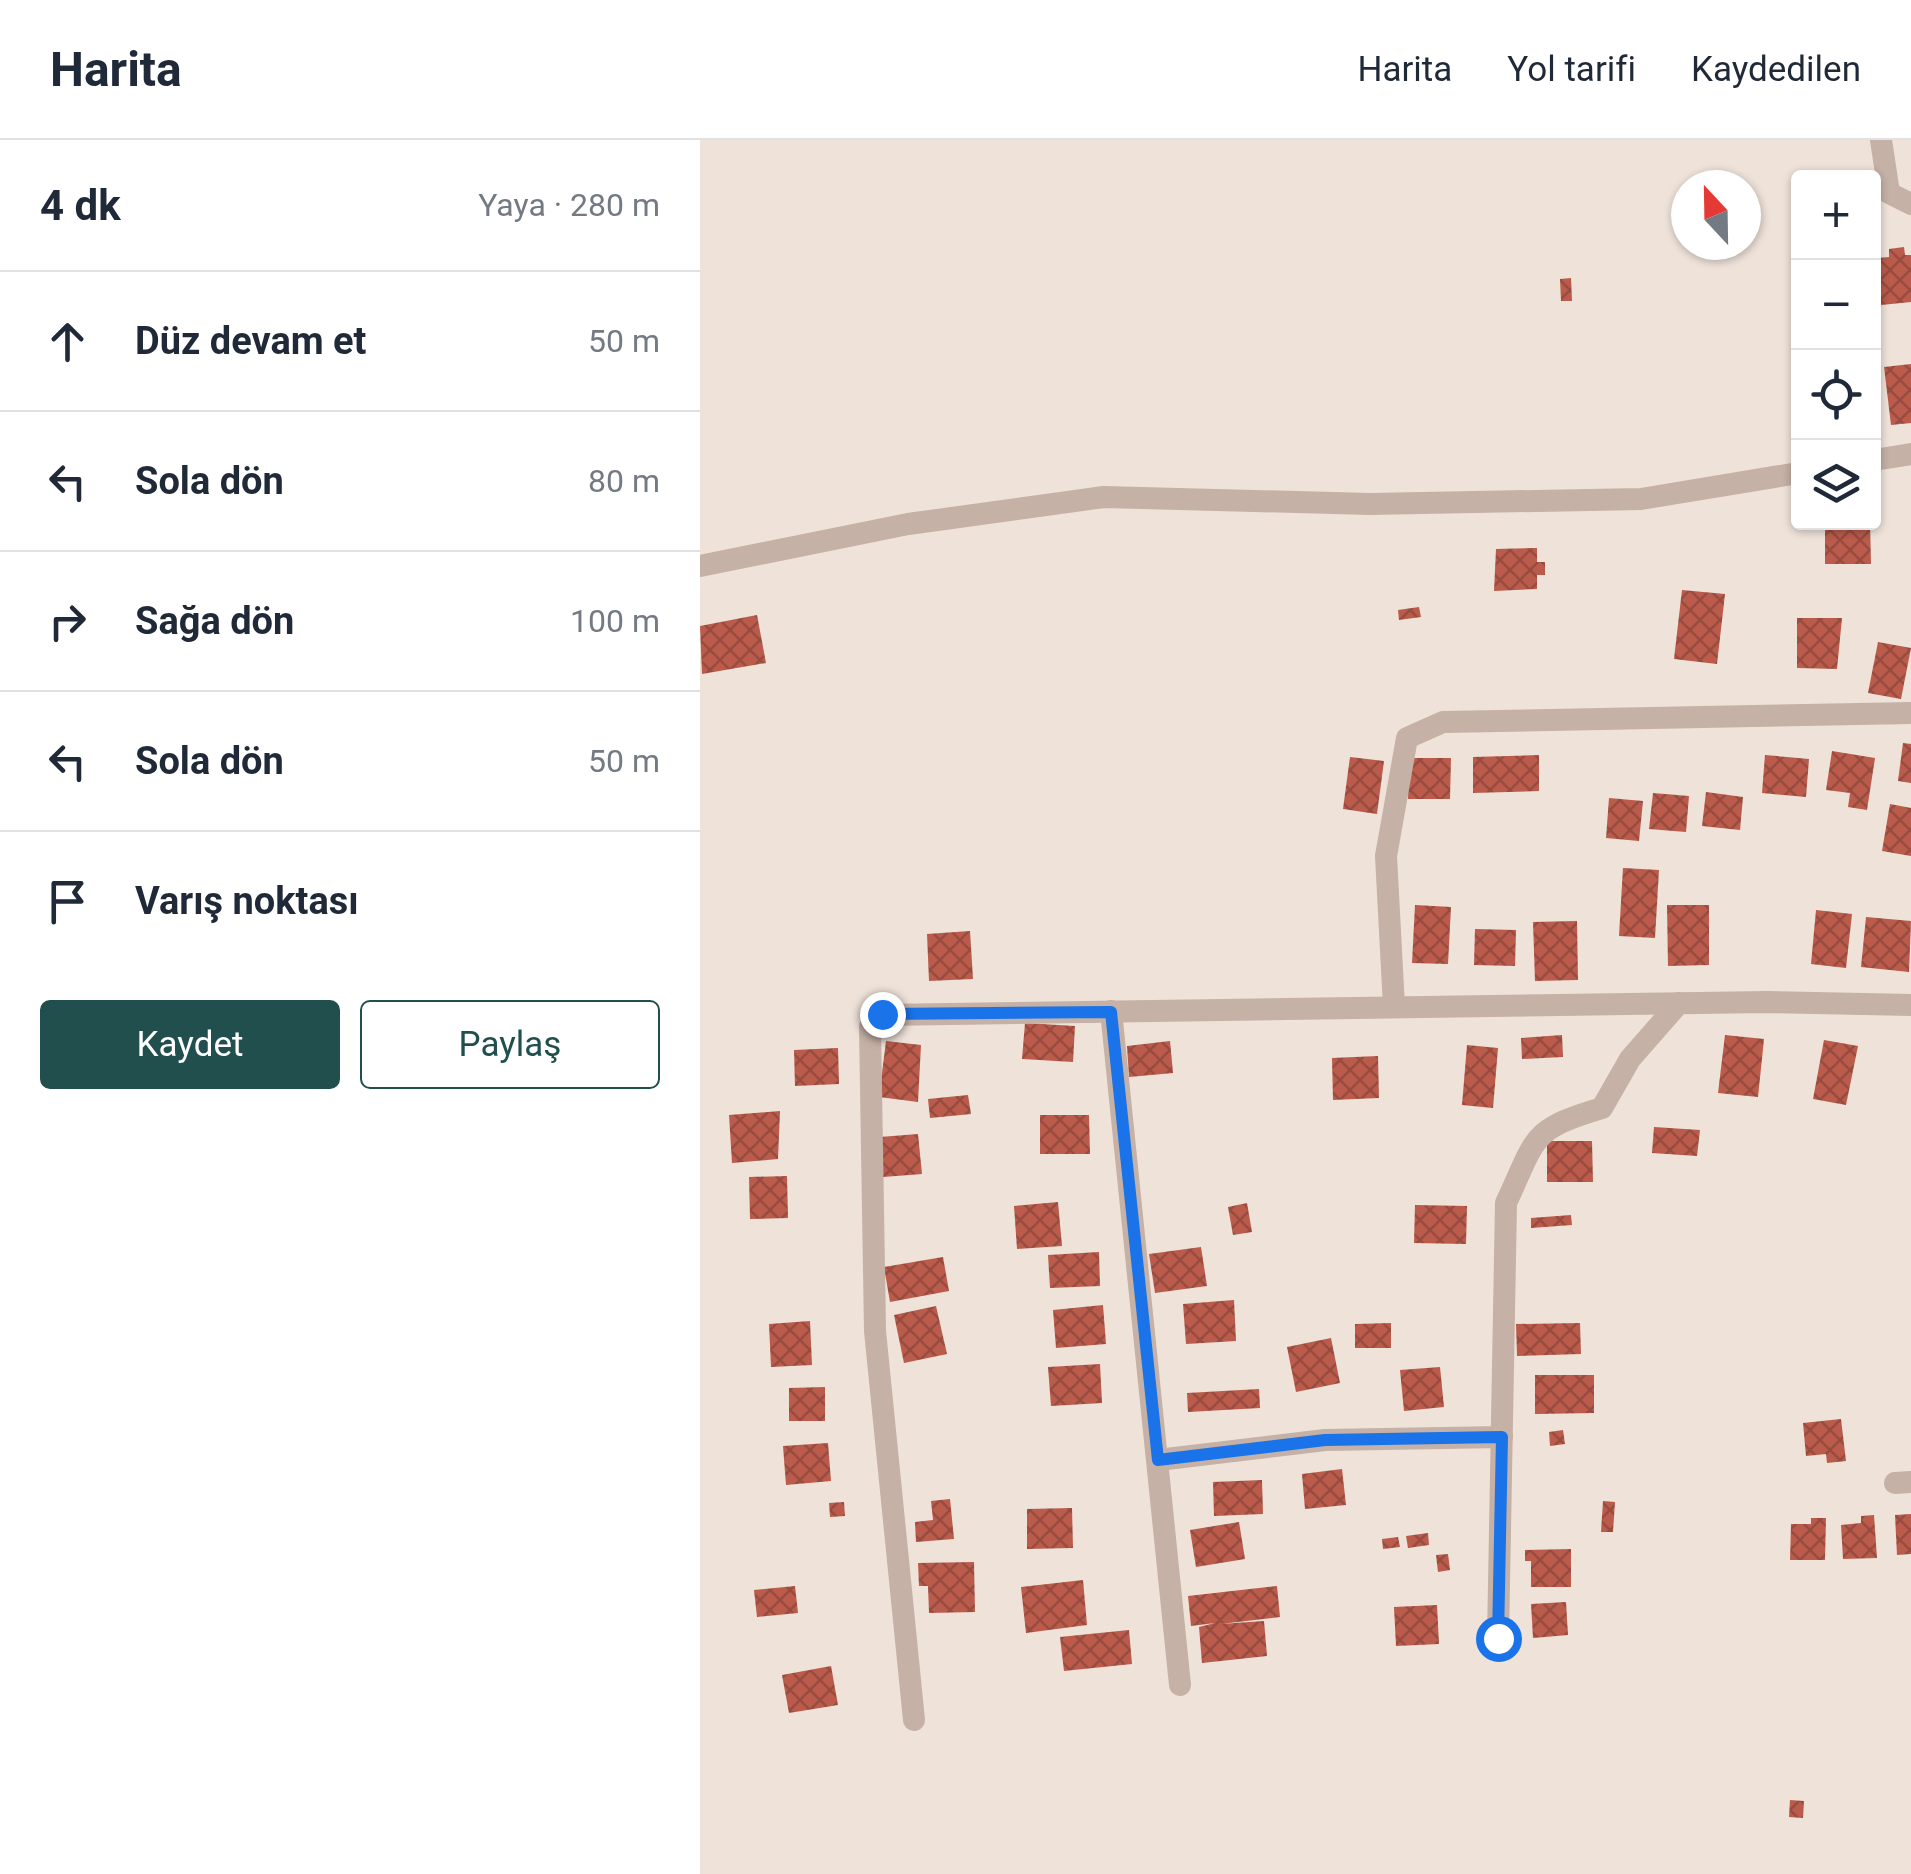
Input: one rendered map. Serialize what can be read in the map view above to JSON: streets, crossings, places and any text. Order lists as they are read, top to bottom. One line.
{"north":"top","page":{"header":"Harita","nav":["Harita","Yol tarifi","Kaydedilen"],"heading":["4 dk","Yaya · 280 m"],"map_buttons":["+","−"],"list":[["Düz devam et","50 m"],["Sola dön","80 m"],["Sağa dön","100 m"],["Sola dön","50 m"],"Varış noktası"],"buttons":["Kaydet","Paylaş"]}}
